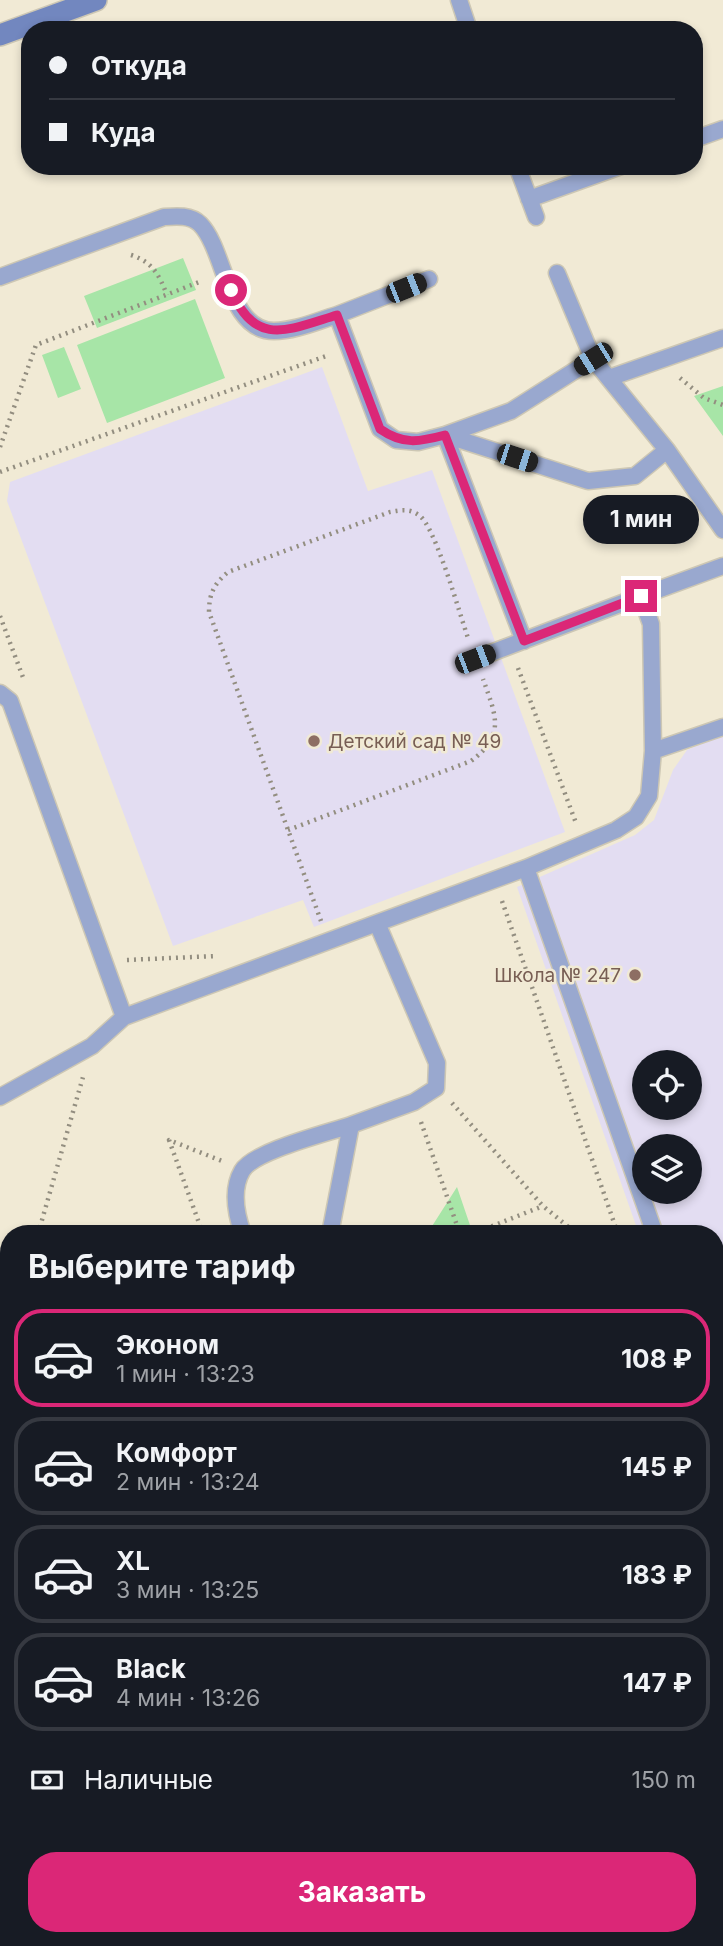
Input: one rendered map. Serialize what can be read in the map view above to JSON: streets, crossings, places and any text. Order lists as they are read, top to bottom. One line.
{"places":["Детский сад № 49","Школа № 247"],"page":{"banner":["Откуда","Куда"],"bubble":"1 мин","heading":"Выберите тариф","list":[{"name":"Эконом","note":"1 мин · 13:23","value":"108 ₽"},{"name":"Комфорт","note":"2 мин · 13:24","value":"145 ₽"},{"name":"XL","note":"3 мин · 13:25","value":"183 ₽"},{"name":"Black","note":"4 мин · 13:26","value":"147 ₽"}],"pay":["Наличные","150 m"],"buttons":"Заказать"}}
